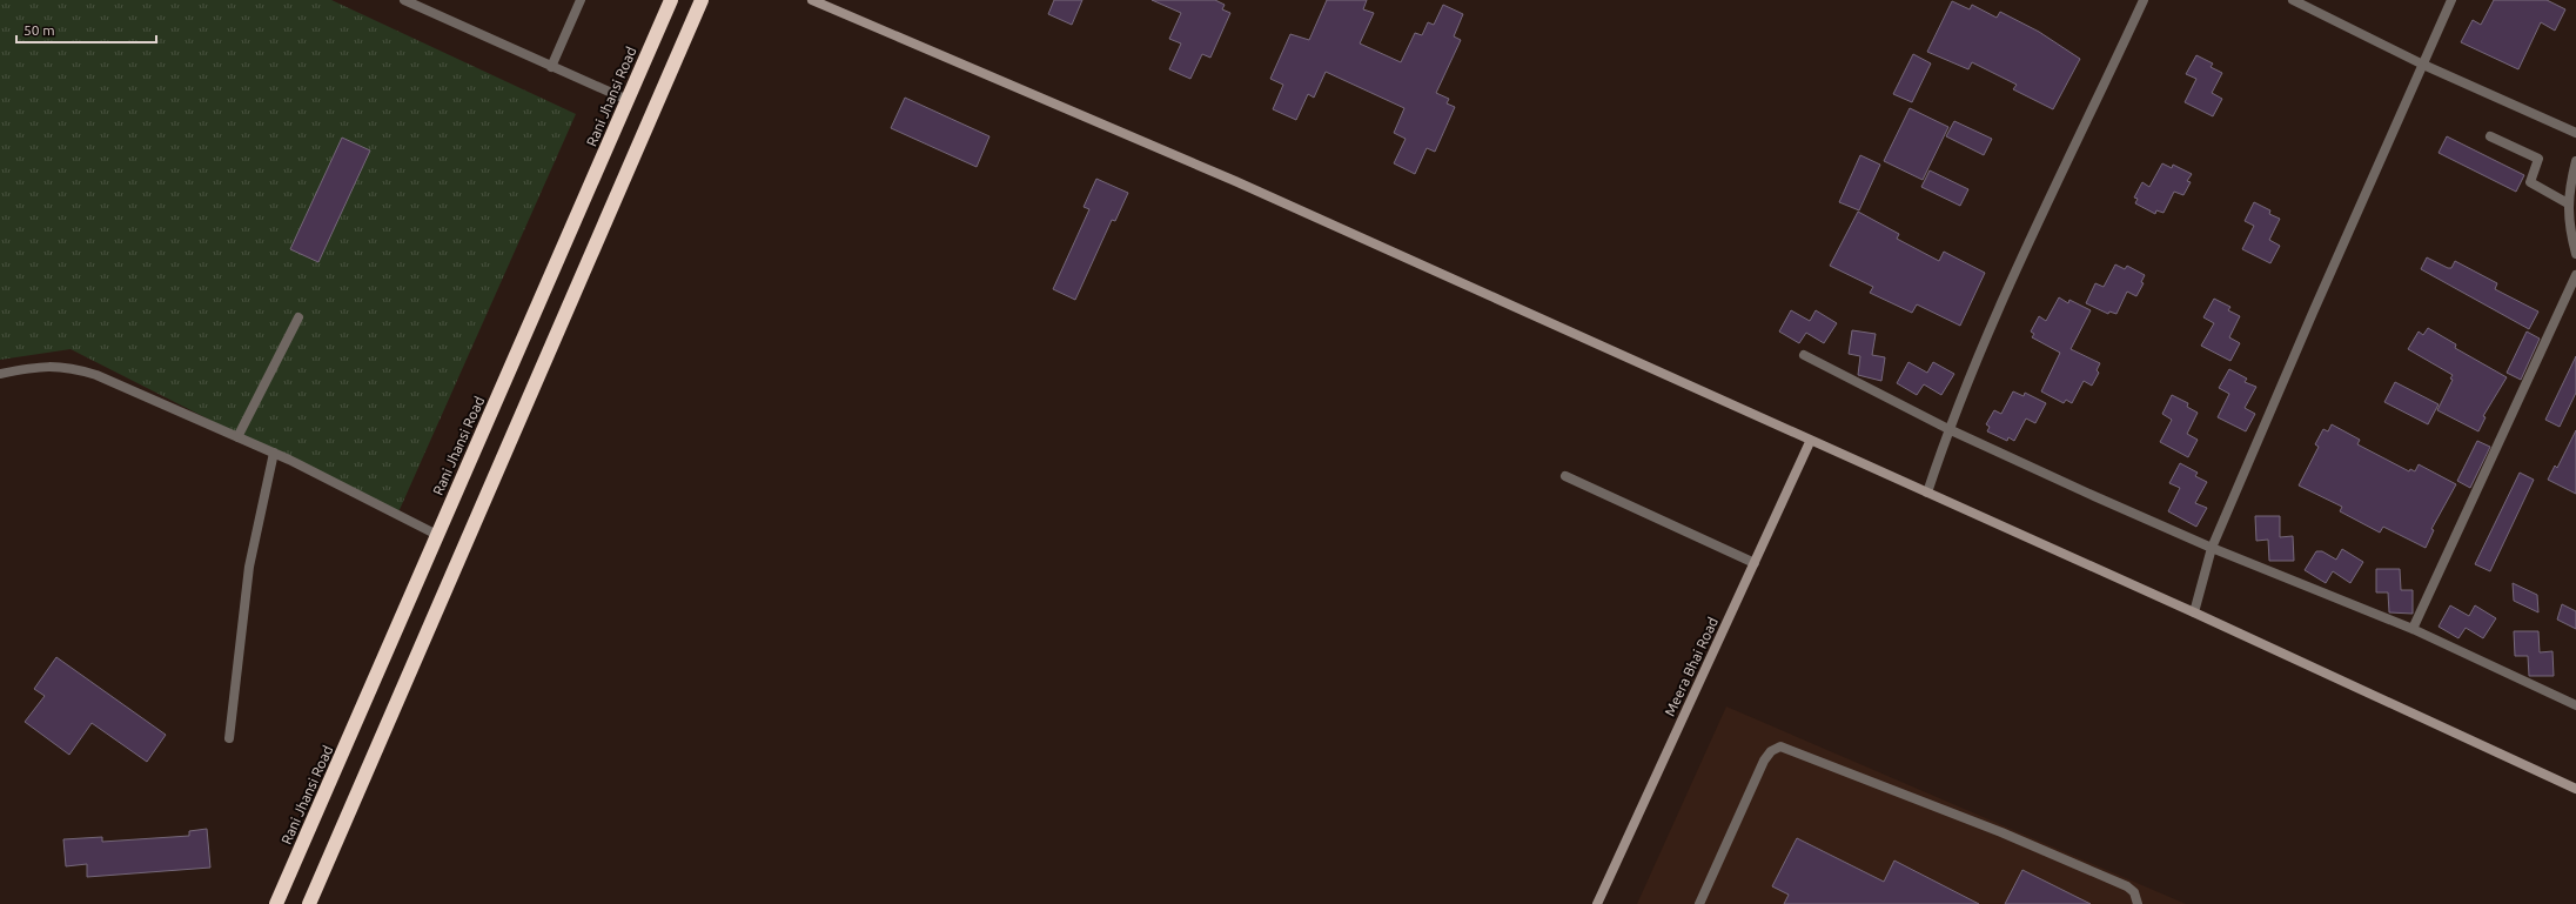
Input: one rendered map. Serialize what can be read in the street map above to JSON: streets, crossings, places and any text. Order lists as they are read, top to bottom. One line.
{"streets":{"highway":["Rani Jhansi Road"],"street":["Meera Bhai Road"]},"scale_bar":"50 m"}
